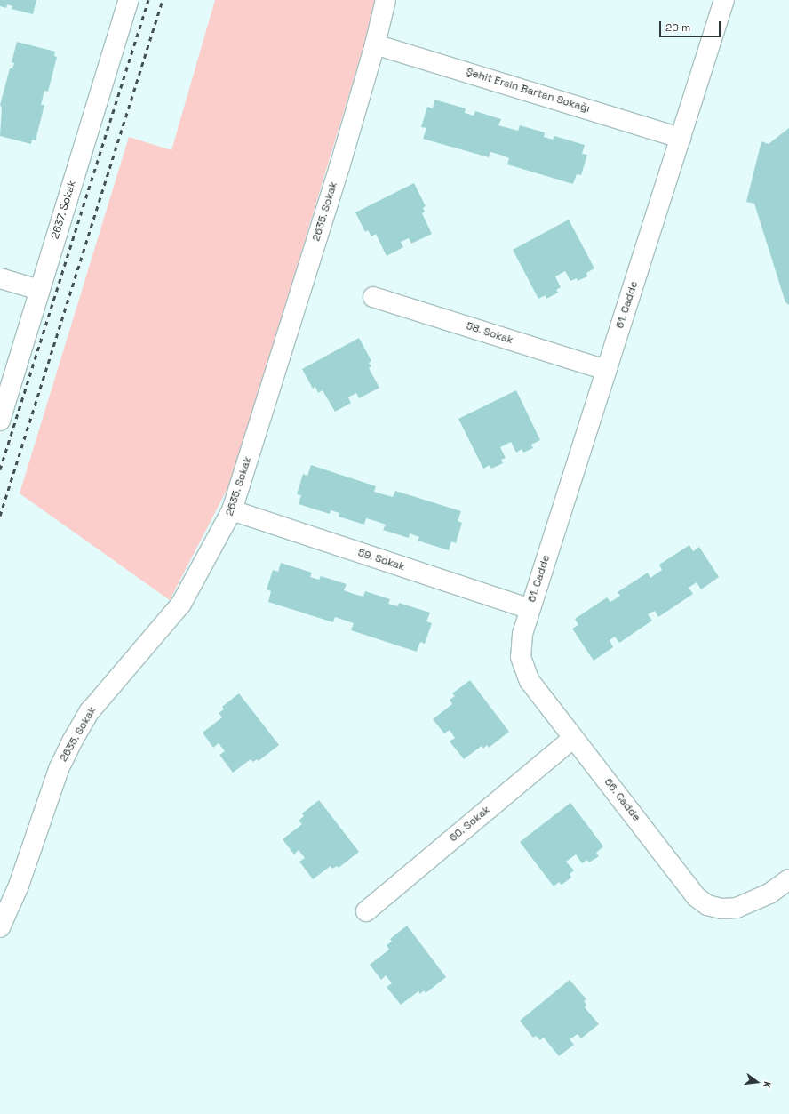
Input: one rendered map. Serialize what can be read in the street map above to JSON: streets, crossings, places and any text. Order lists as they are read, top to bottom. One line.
{"streets":{"street":["Şehit Ersin Bartan Sokağı","2637. Sokak","2635. Sokak","61. Cadde","58. Sokak","59. Sokak","66. Cadde","60. Sokak"]},"crossings":[["Şehit Ersin Bartan Sokağı","2635. Sokak"],["Şehit Ersin Bartan Sokağı","61. Cadde"],["2635. Sokak","59. Sokak"],["61. Cadde","58. Sokak"],["61. Cadde","59. Sokak"],["61. Cadde","66. Cadde"],["59. Sokak","66. Cadde"],["66. Cadde","60. Sokak"]],"scale_bar":"20 m","north":"right"}
